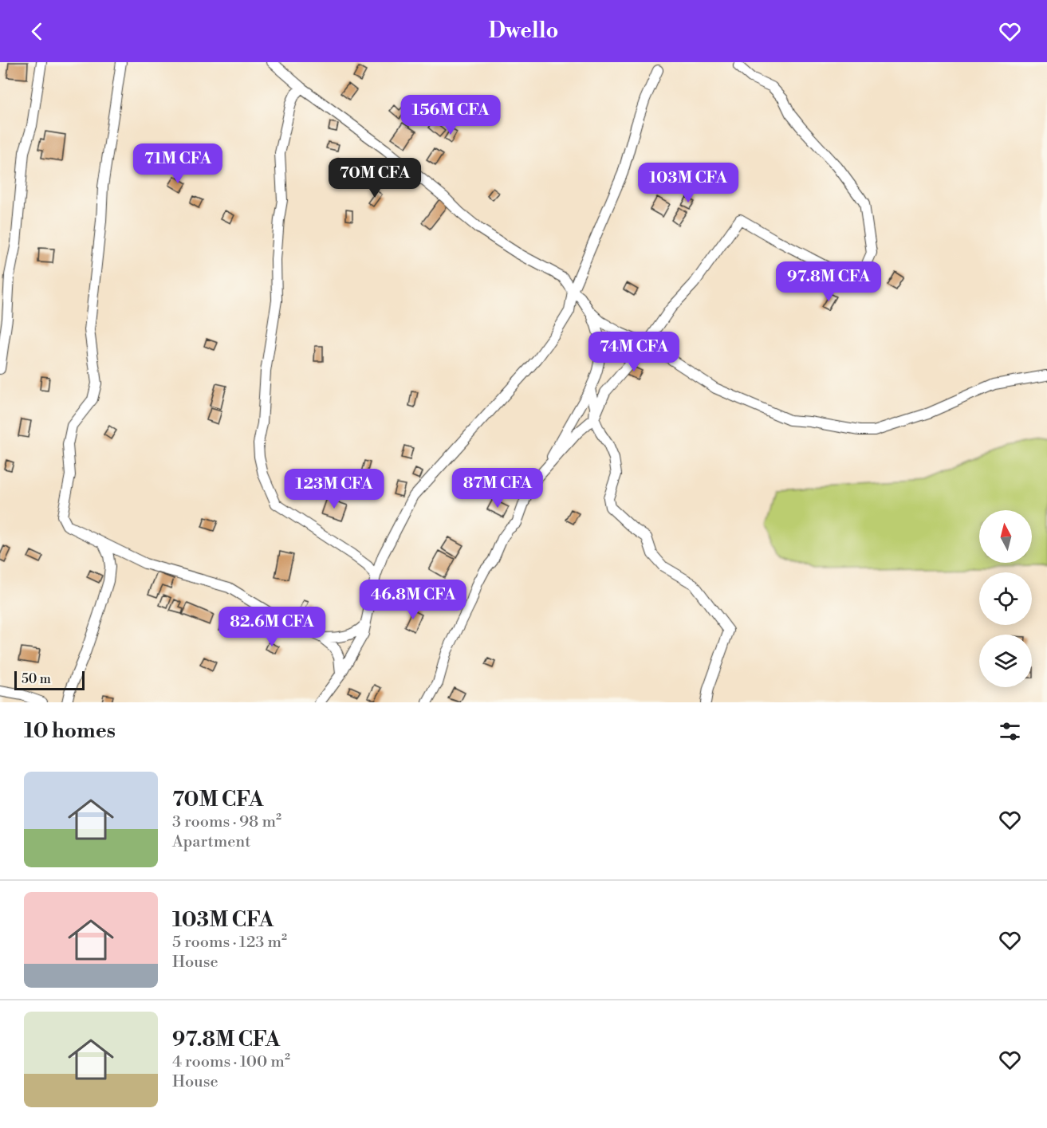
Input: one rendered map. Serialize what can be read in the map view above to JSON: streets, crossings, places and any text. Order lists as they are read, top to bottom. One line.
{"scale_bar":"50 m","north":"top","page":{"header":"Dwello","price":["156M CFA","71M CFA","70M CFA","103M CFA","97.8M CFA","74M CFA","87M CFA","123M CFA","46.8M CFA","82.6M CFA"],"scale":"50 m","heading":"10 homes","list":[{"name":"70M CFA","note":"3 rooms · 98 m² · Apartment"},{"name":"103M CFA","note":"5 rooms · 123 m² · House"},{"name":"97.8M CFA","note":"4 rooms · 100 m² · House"}]}}
